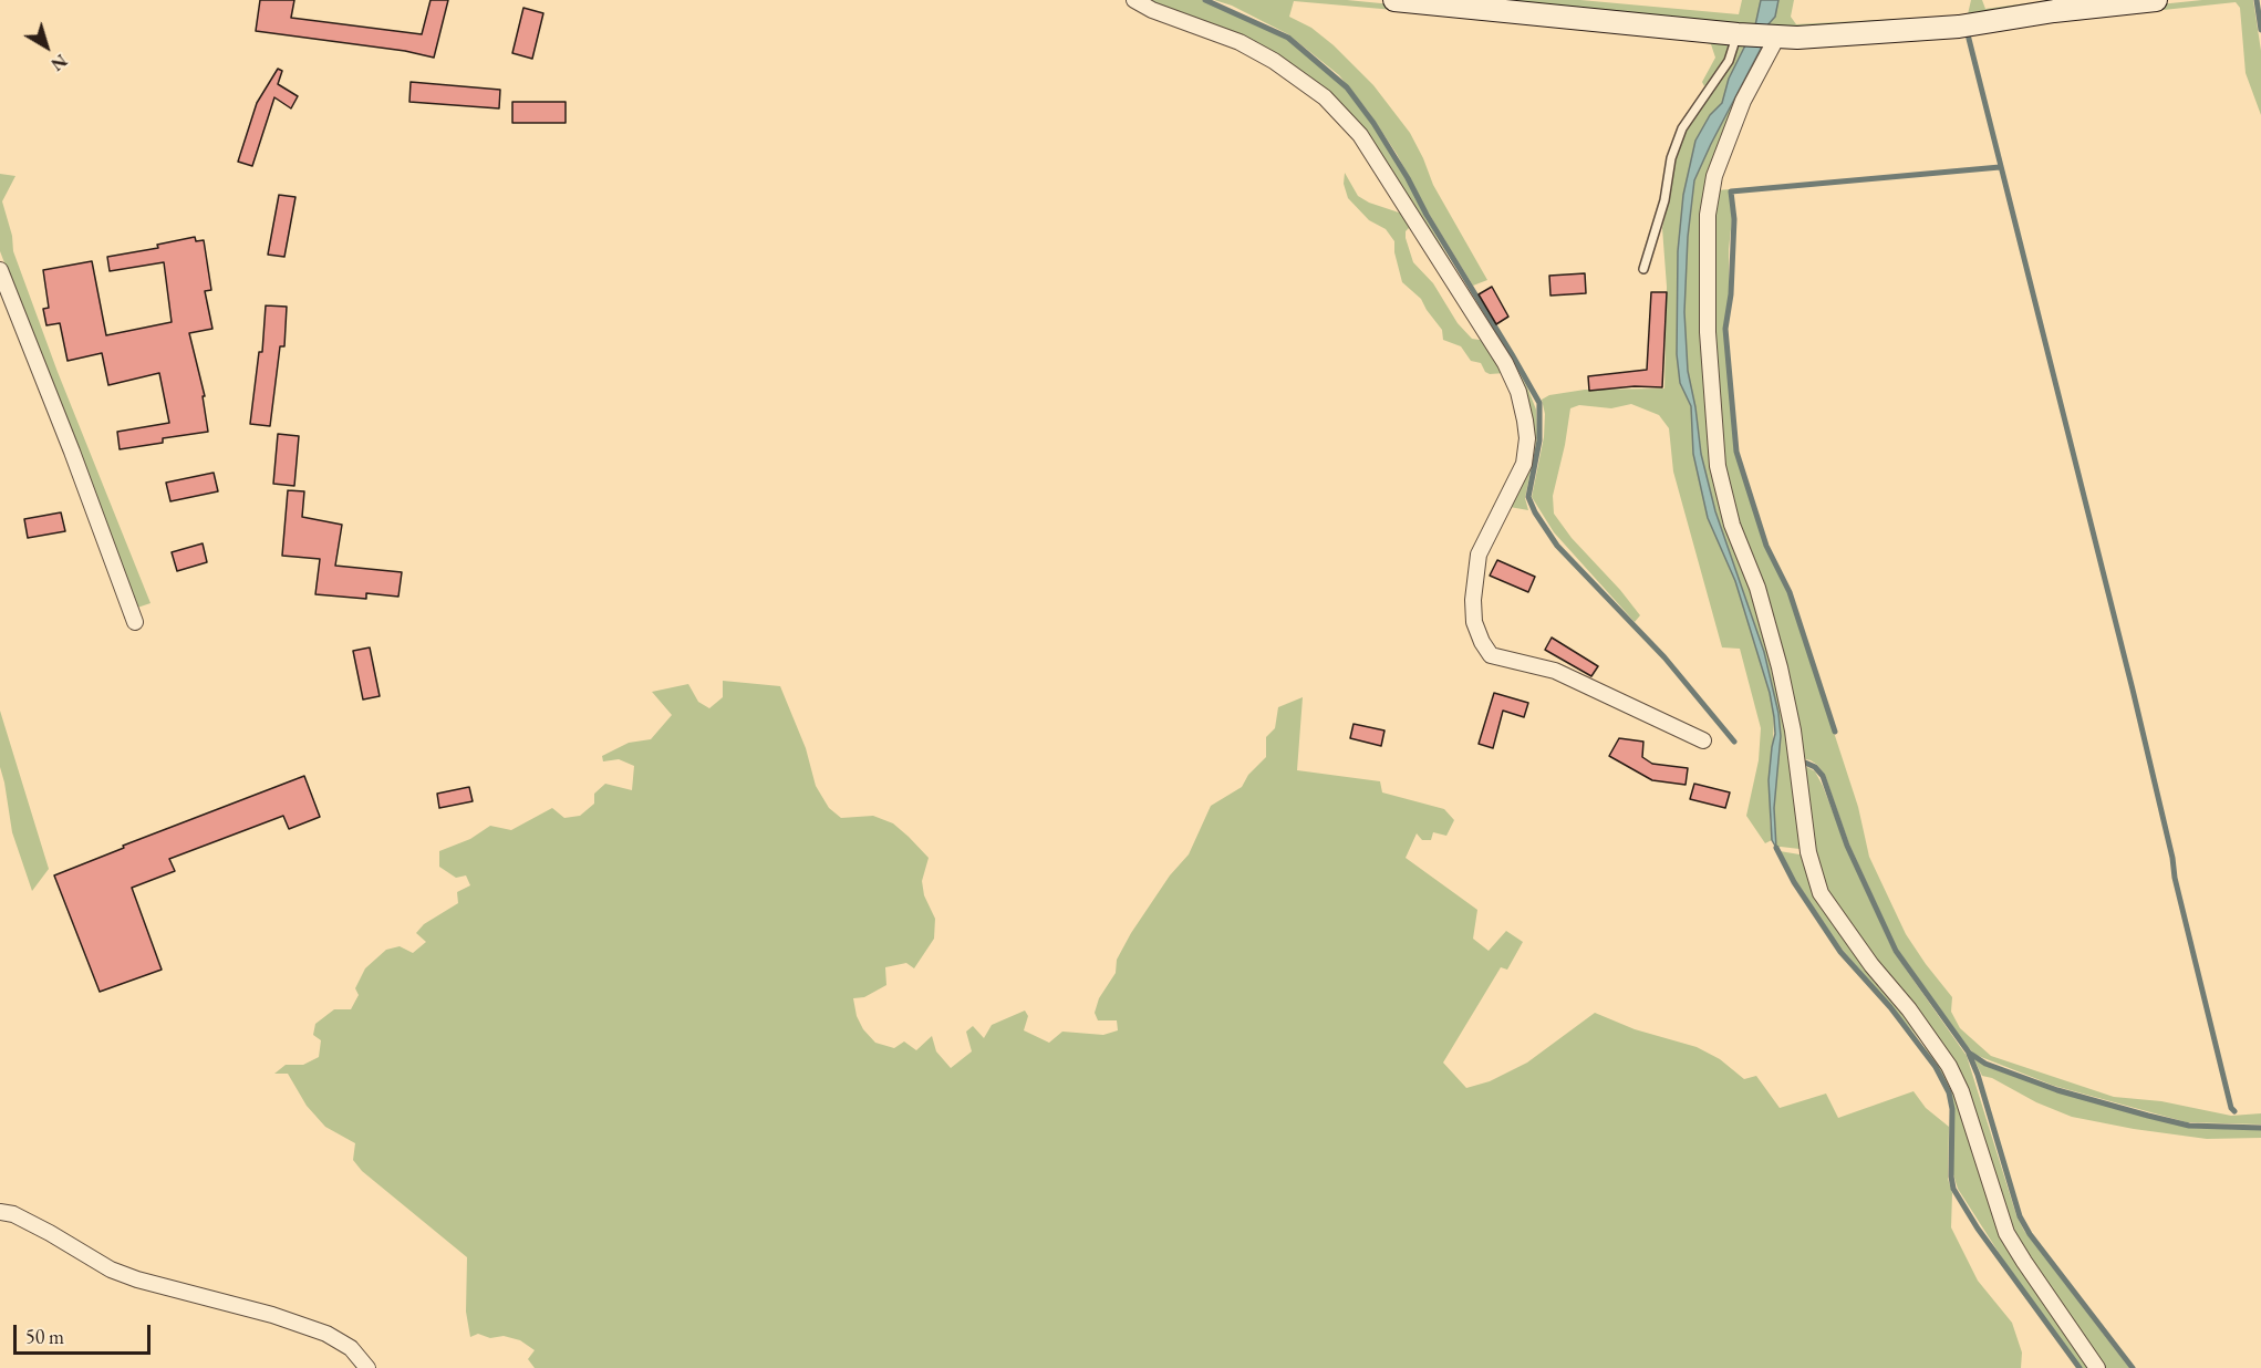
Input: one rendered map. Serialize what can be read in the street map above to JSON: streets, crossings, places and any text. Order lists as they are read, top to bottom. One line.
{"scale_bar":"50 m","north":"bottom right"}
